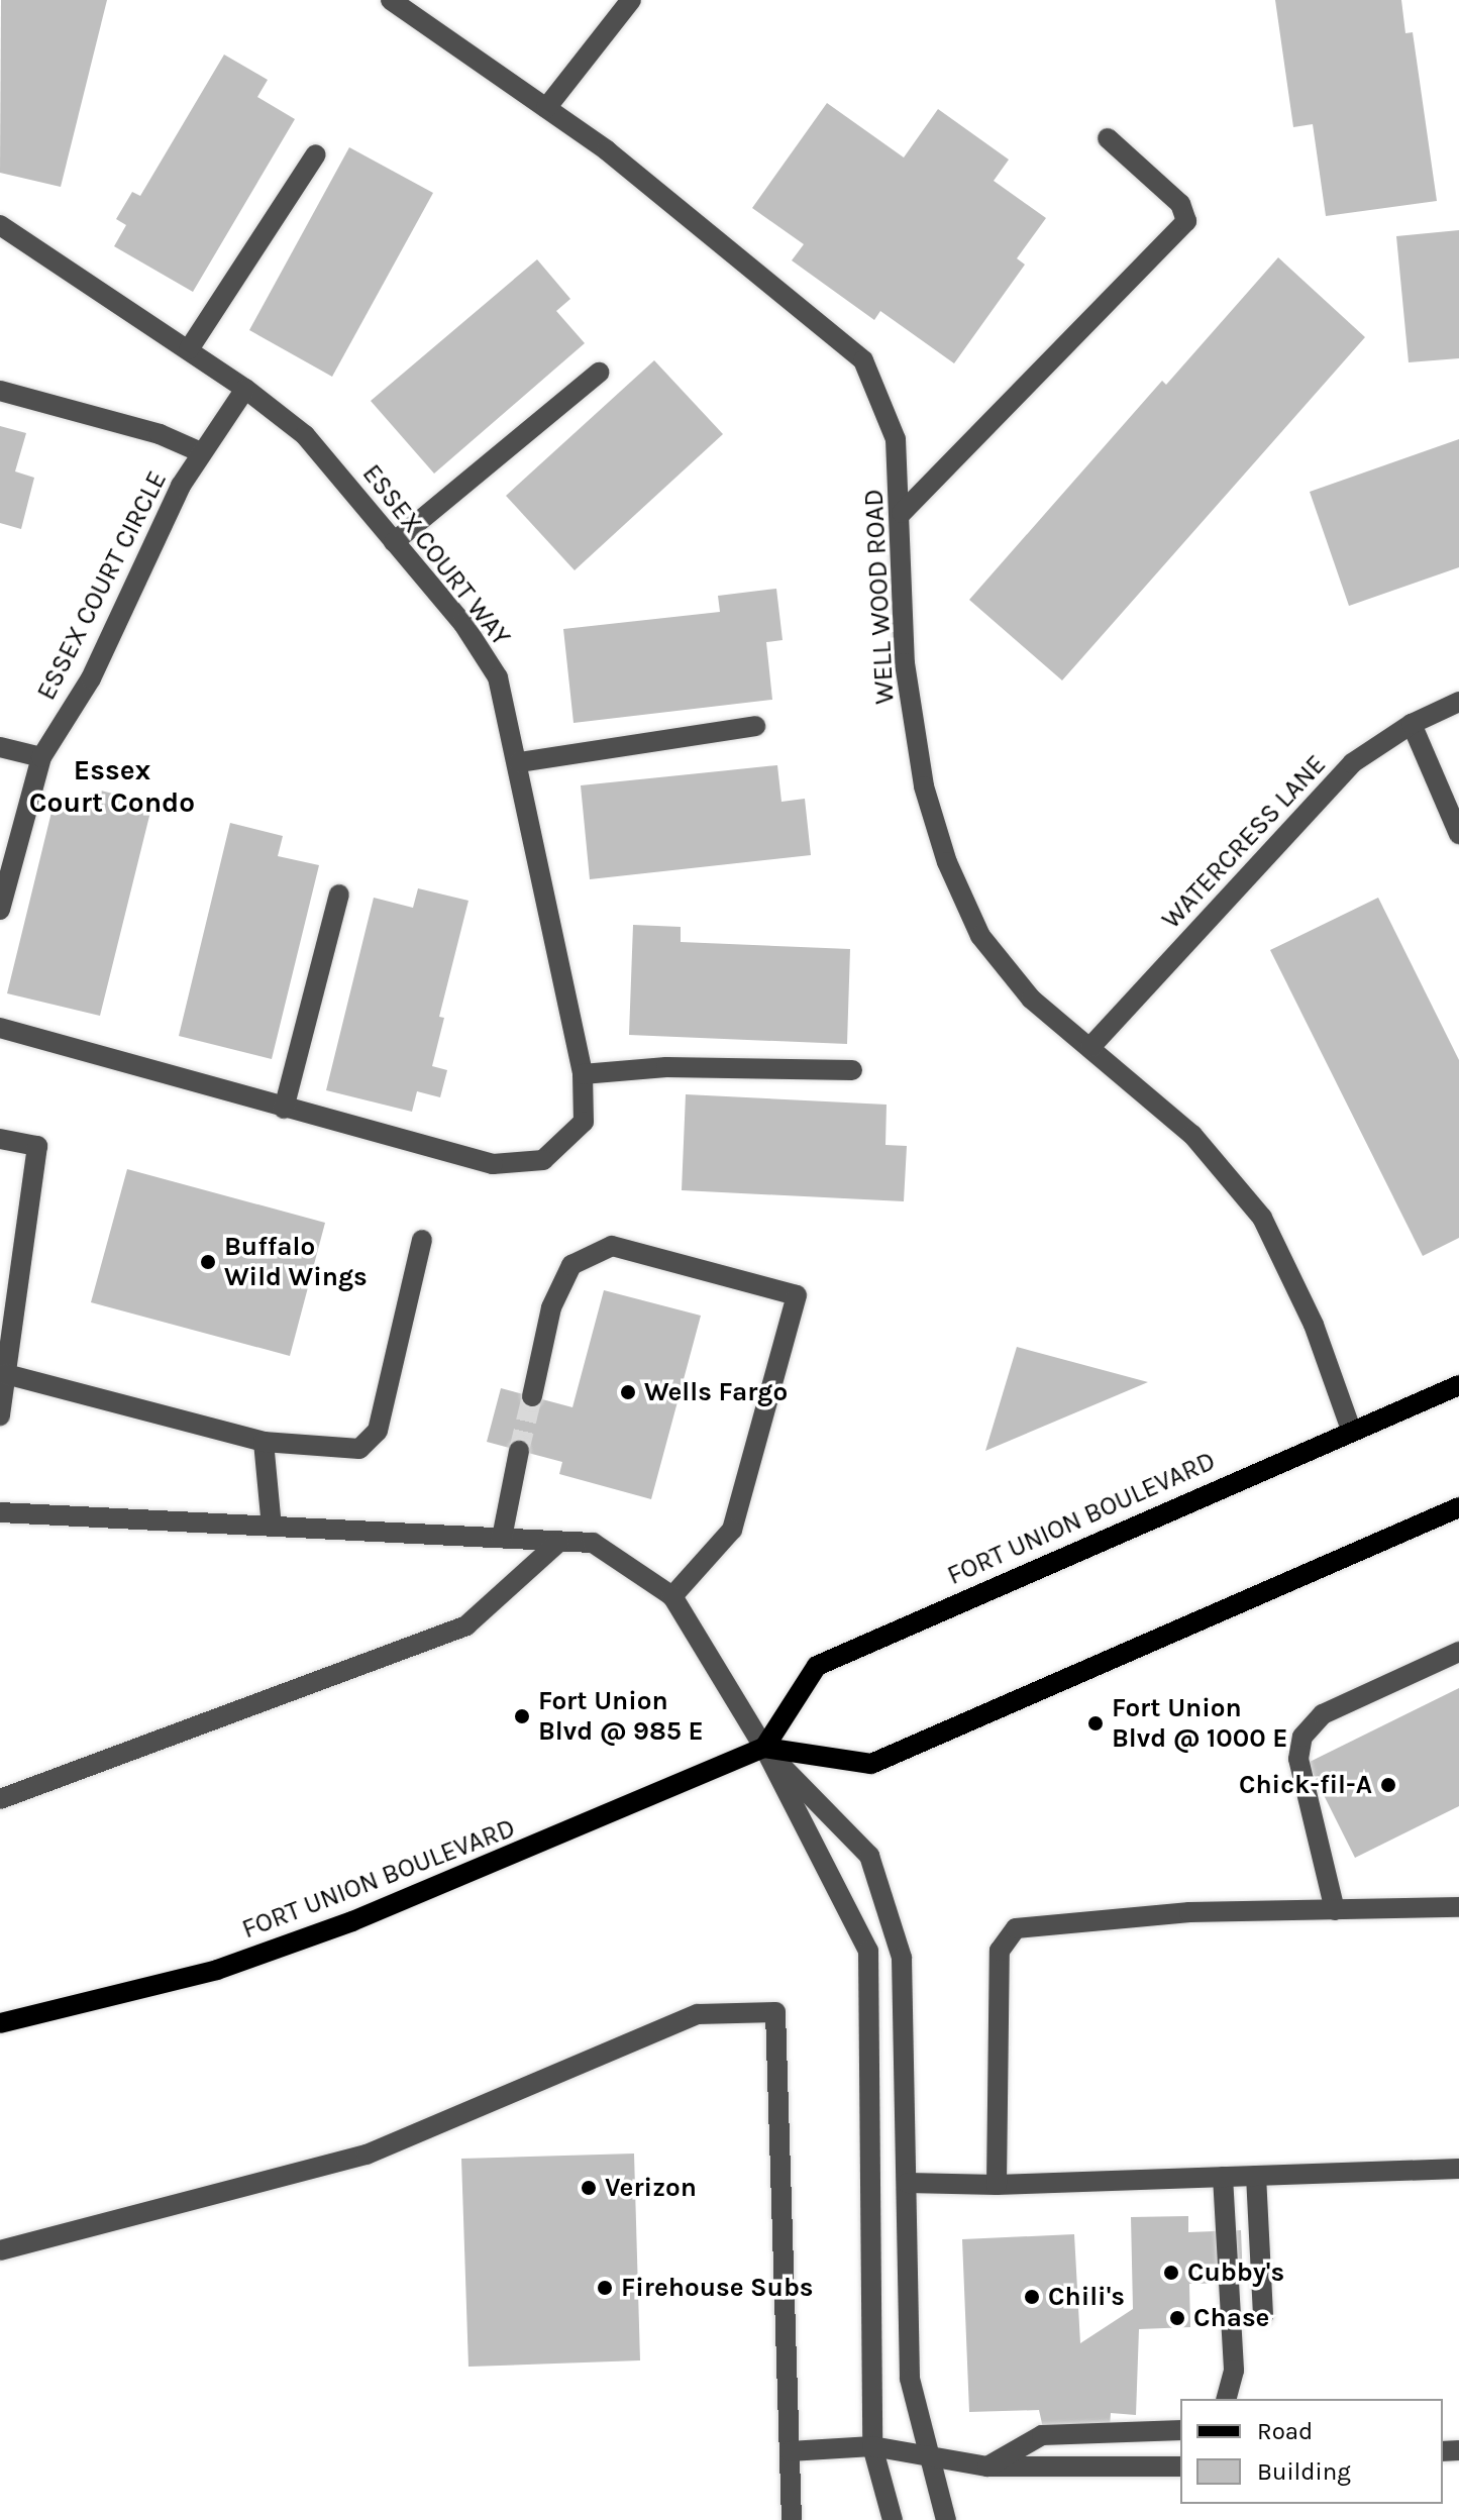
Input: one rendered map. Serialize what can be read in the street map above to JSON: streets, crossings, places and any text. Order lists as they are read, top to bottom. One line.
{"streets":{"main road":["FORT UNION BOULEVARD"],"street":["ESSEX COURT WAY","ESSEX COURT CIRCLE","WELL WOOD ROAD","WATERCRESS LANE"]},"crossings":[["ESSEX COURT WAY","ESSEX COURT CIRCLE"],["WELL WOOD ROAD","WATERCRESS LANE"],["WELL WOOD ROAD","FORT UNION BOULEVARD"]],"districts":["Essex Court Condo"],"places":["Buffalo Wild Wings","Wells Fargo","Fort Union Blvd @ 985 E","Fort Union Blvd @ 1000 E","Chick-fil-A","Verizon","Cubby's","Firehouse Subs","Chili's","Chase"],"legend":["Road","Building"]}
